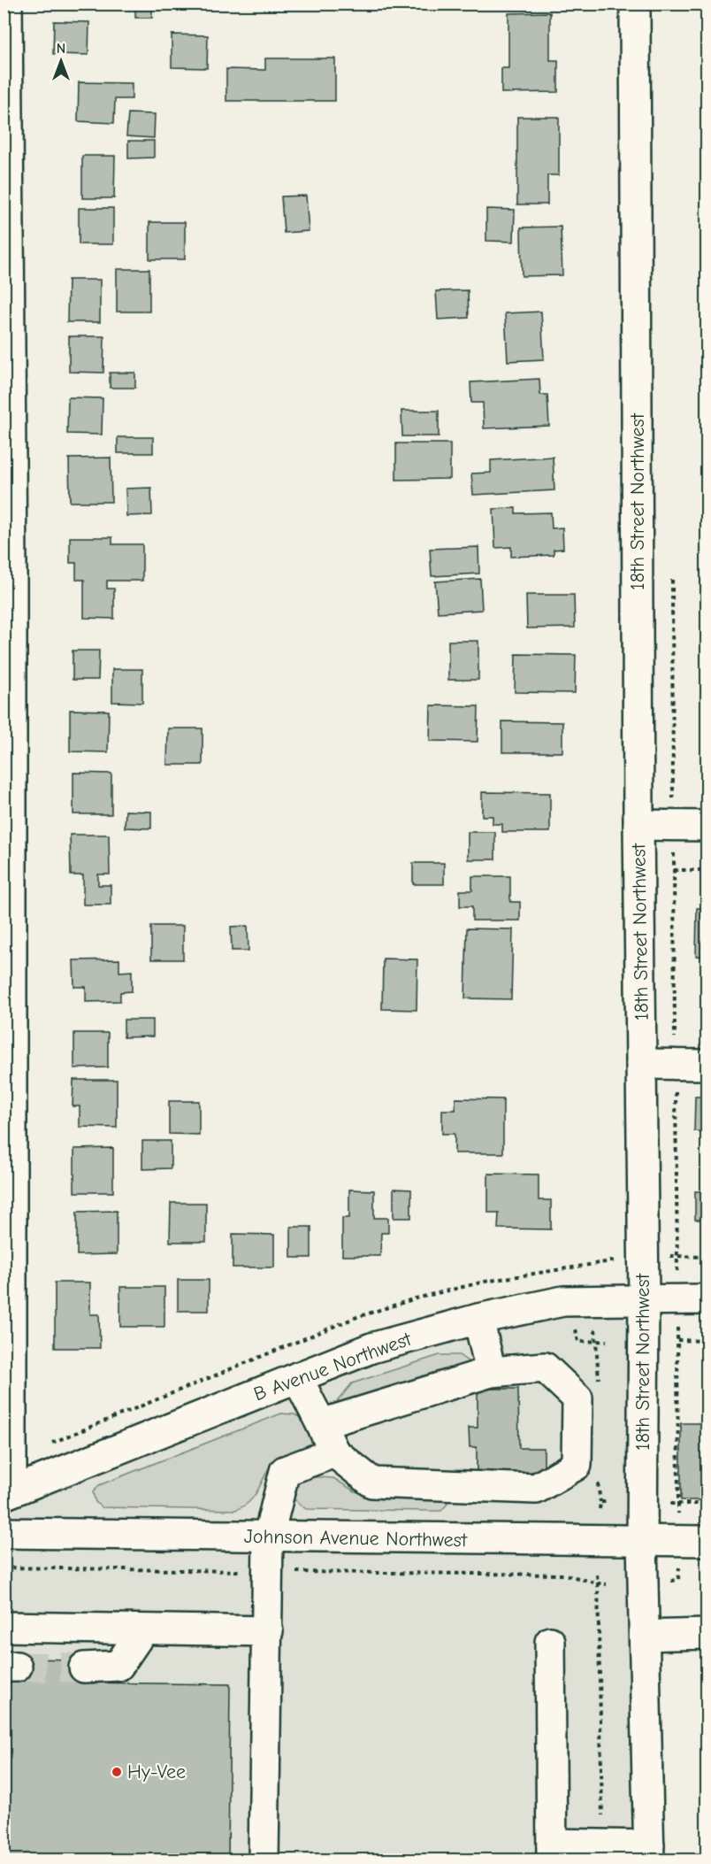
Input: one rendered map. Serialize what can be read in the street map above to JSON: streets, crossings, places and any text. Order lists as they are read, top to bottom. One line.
{"streets":{"street":["18th Street Northwest","B Avenue Northwest","Johnson Avenue Northwest"]},"crossings":[["18th Street Northwest","B Avenue Northwest"],["18th Street Northwest","Johnson Avenue Northwest"]],"places":["Hy-Vee"],"north":"top"}
